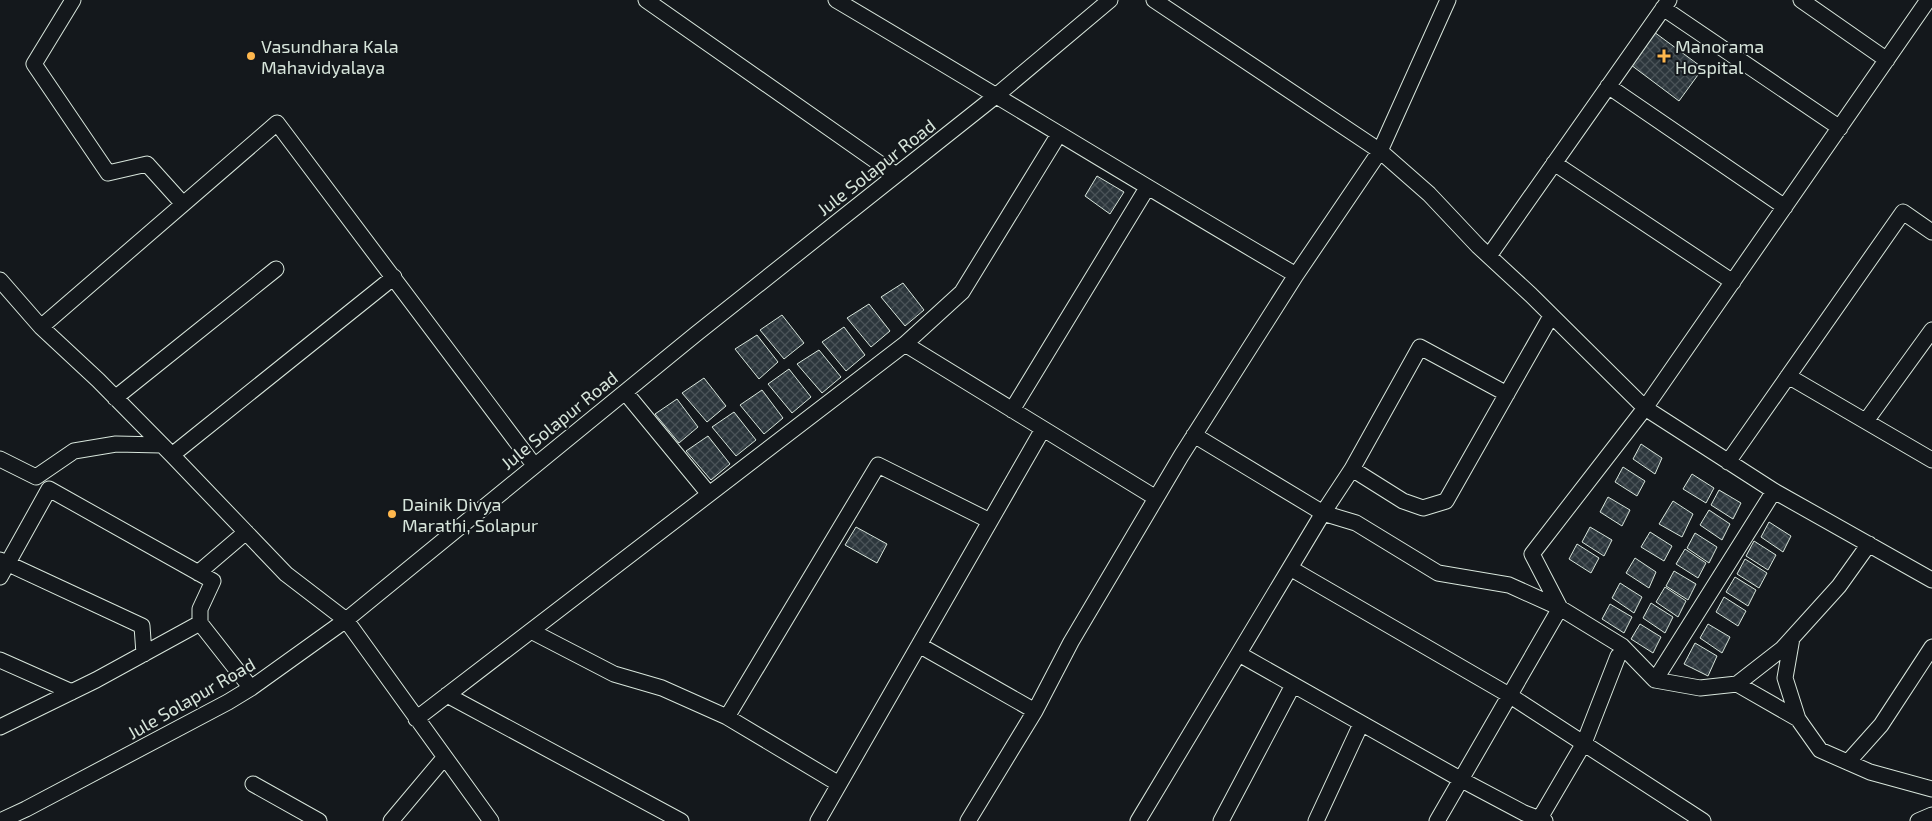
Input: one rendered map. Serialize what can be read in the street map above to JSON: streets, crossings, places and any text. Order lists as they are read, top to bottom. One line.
{"streets":{"street":["Jule Solapur Road"]},"places":{"other":["Vasundhara Kala Mahavidyalaya","Dainik Divya Marathi, Solapur"],"health":["Manorama Hospital"]}}
